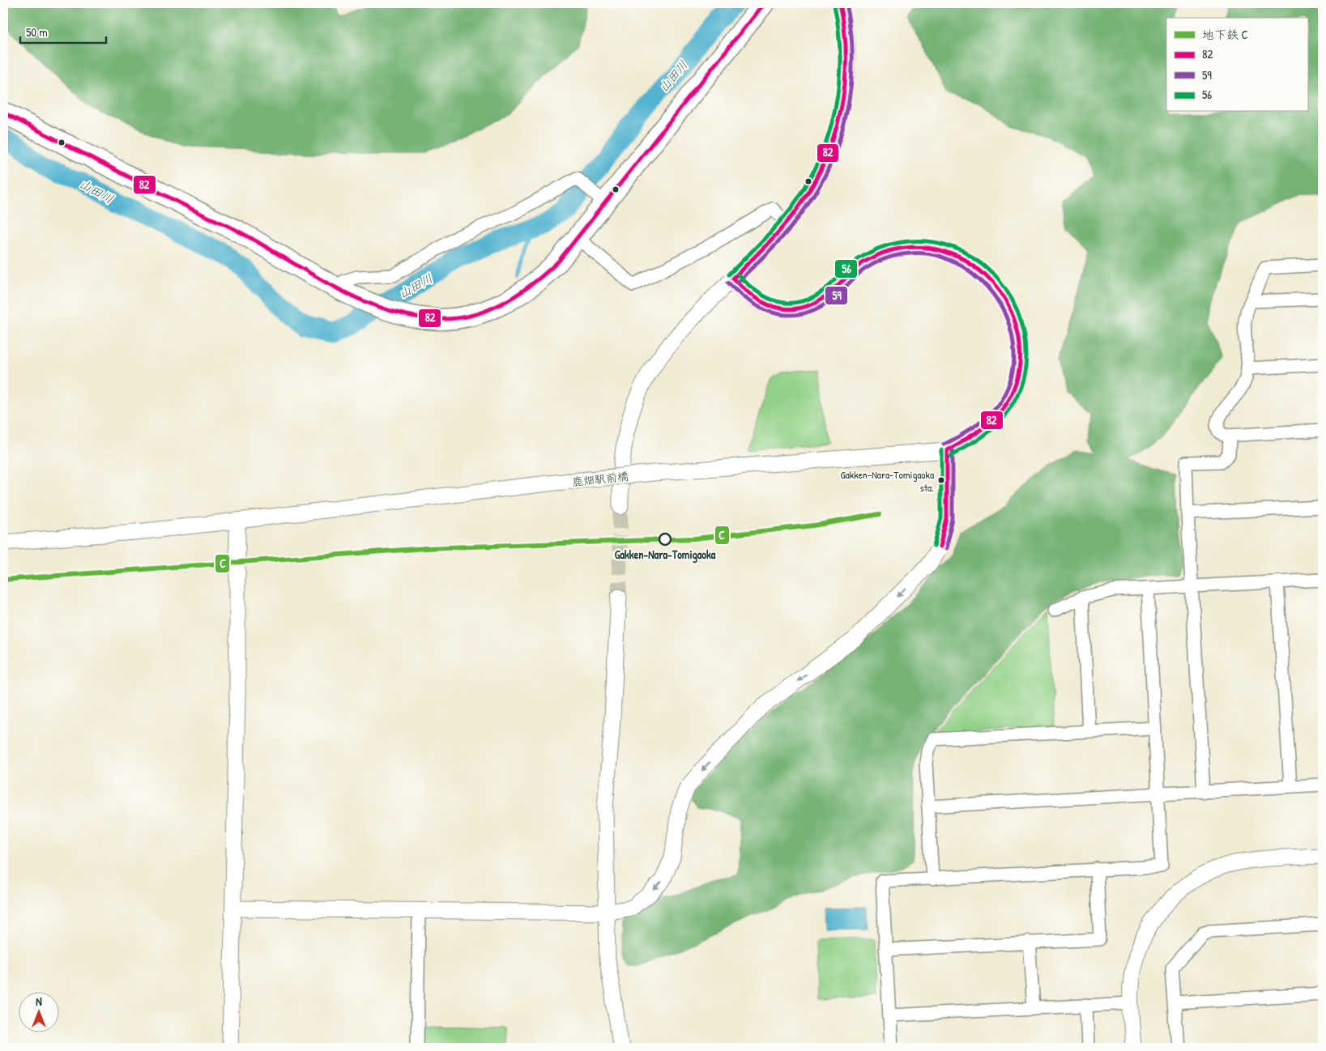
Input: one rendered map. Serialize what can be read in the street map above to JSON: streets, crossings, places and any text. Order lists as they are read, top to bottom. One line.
{"streets":{"street":["鹿畑駅前橋"]},"water":["山田川"],"places":["Gakken-Nara-Tomigaoka sta.","Gakken-Nara-Tomigaoka"],"lines":["transit line 82","transit line 59","transit line 56","metro line C"],"legend":["地下鉄 C","82","59","56"],"scale_bar":"50 m","north":"top"}
